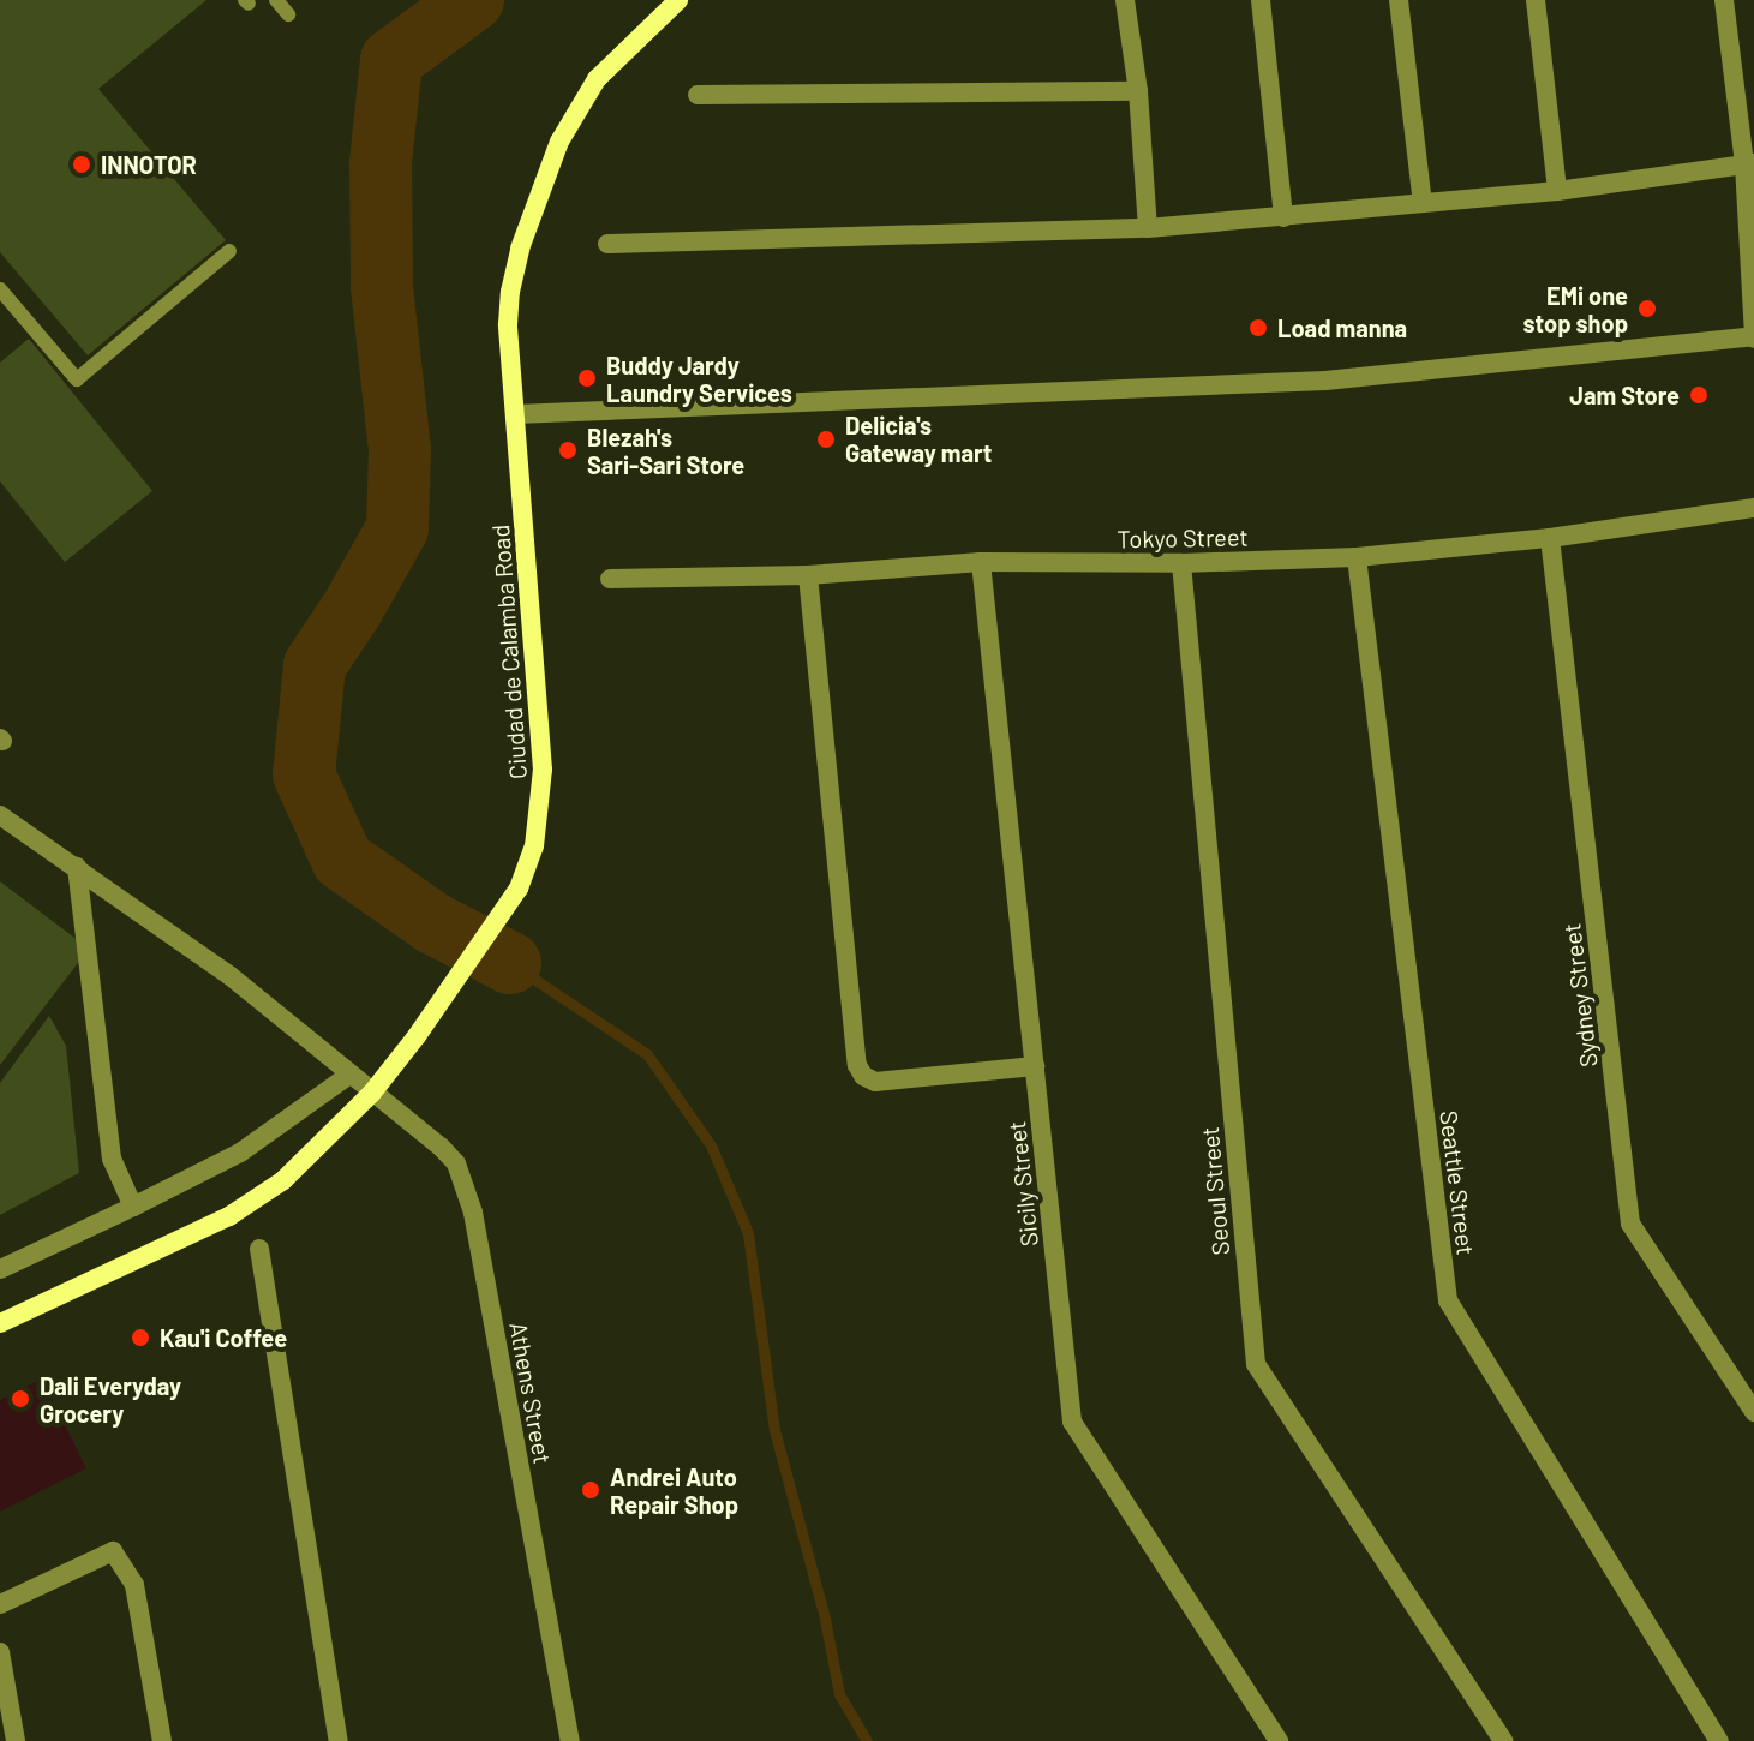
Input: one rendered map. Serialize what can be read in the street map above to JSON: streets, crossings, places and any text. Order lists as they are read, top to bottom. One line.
{"streets":{"main road":["Ciudad de Calamba Road"],"street":["Tokyo Street","Sydney Street","Seattle Street","Sicily Street","Seoul Street","Athens Street"]},"crossings":[["Tokyo Street","Sydney Street"],["Tokyo Street","Seattle Street"],["Tokyo Street","Sicily Street"],["Tokyo Street","Seoul Street"],["Ciudad de Calamba Road","Athens Street"]],"places":["INNOTOR","EMi one stop shop","Load manna","Buddy Jardy Laundry Services","Jam Store","Delicia's Gateway mart","Blezah's Sari-Sari Store","Kau'i Coffee","Dali Everyday Grocery","Andrei Auto Repair Shop"]}
